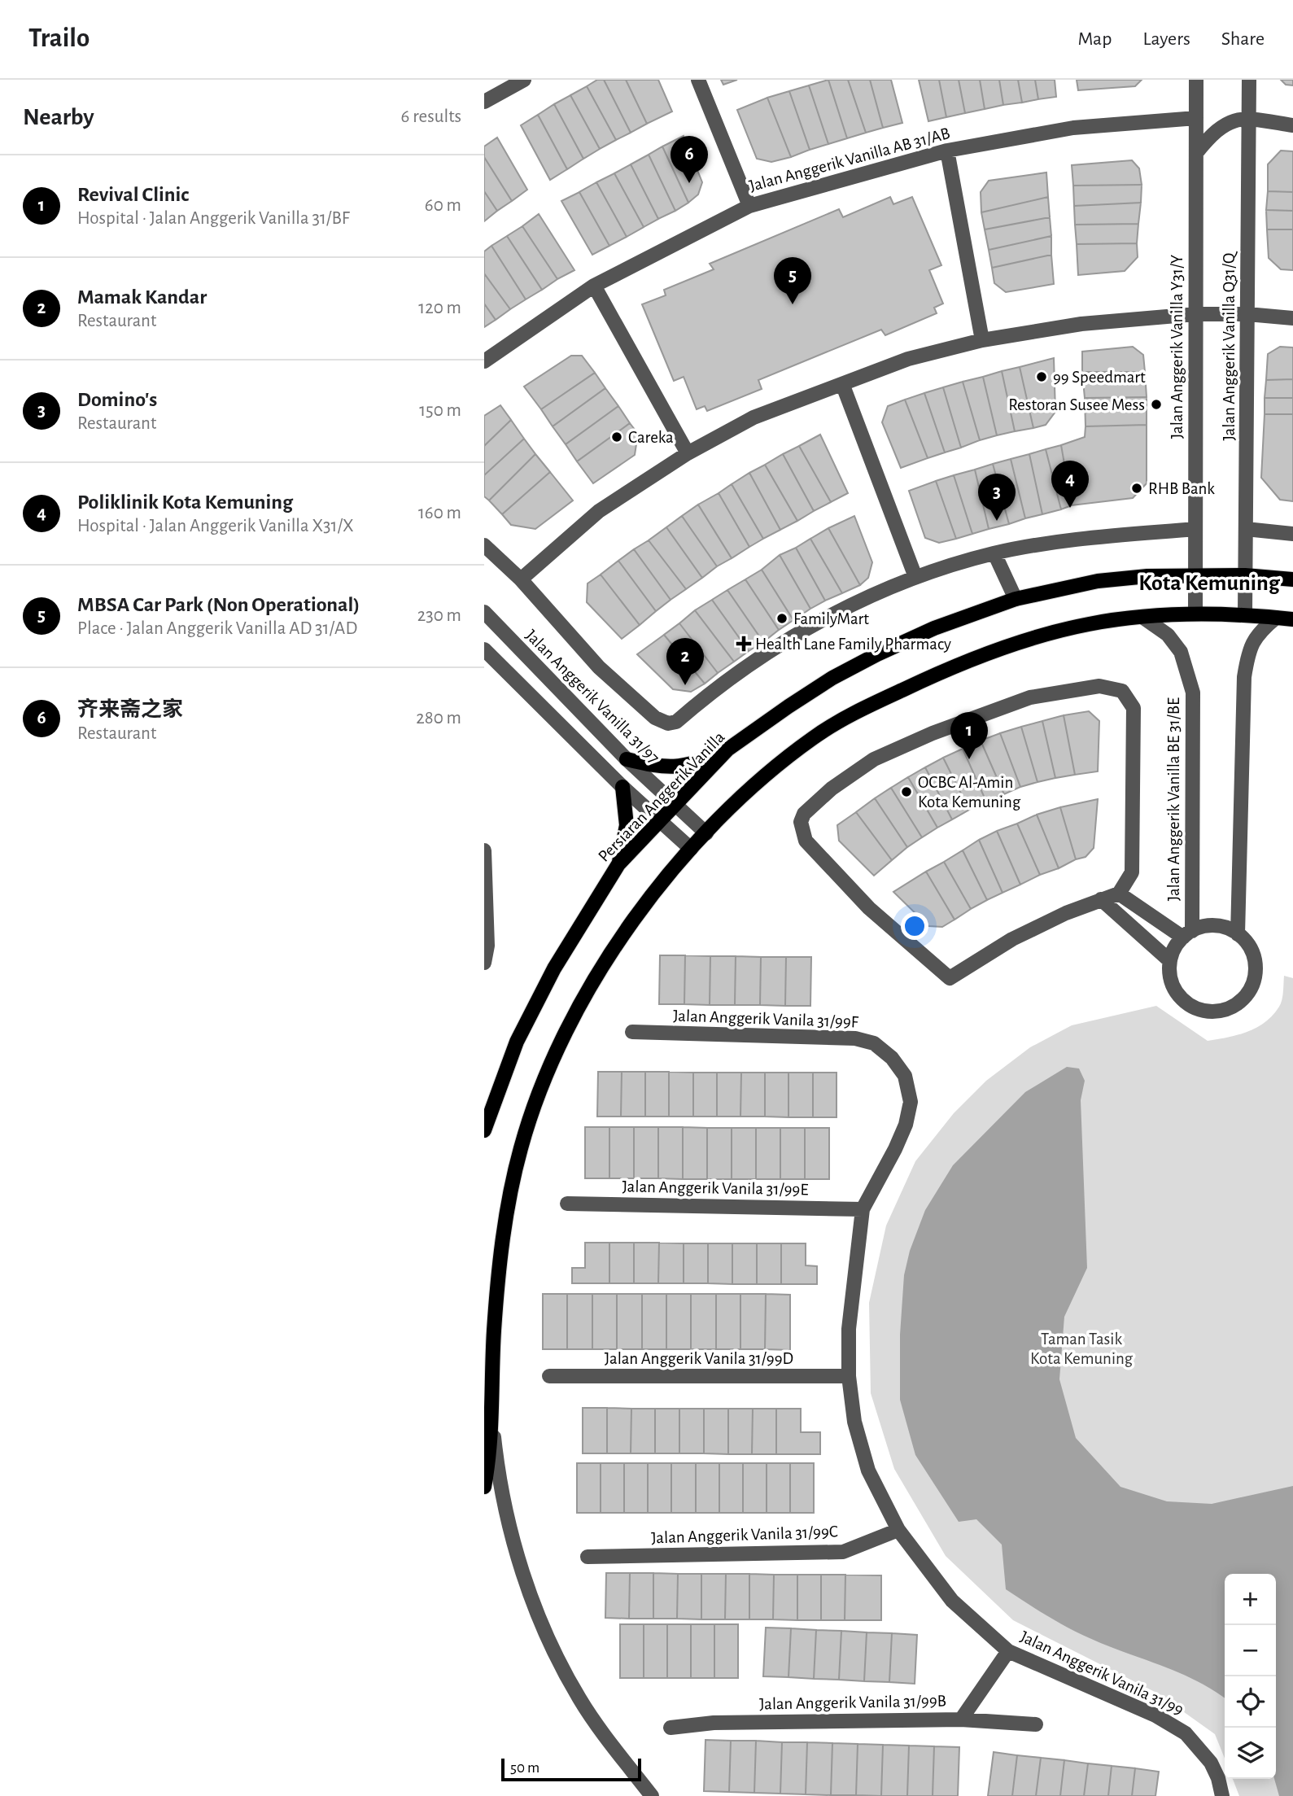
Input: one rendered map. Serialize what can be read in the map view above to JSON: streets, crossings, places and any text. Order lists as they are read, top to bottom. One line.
{"streets":{"main road":["Persiaran Anggerik Vanilla"],"street":["Jalan Anggerik Vanilla AB 31/AB","Jalan Anggerik Vanilla Y31/Y","Jalan Anggerik Vanilla Q31/Q","Jalan Anggerik Vanilla 31/97","Jalan Anggerik Vanilla BE 31/BE","Jalan Anggerik Vanila 31/99F","Jalan Anggerik Vanila 31/99E","Jalan Anggerik Vanila 31/99D","Jalan Anggerik Vanila 31/99C","Jalan Anggerik Vanila 31/99","Jalan Anggerik Vanila 31/99B"]},"crossings":[["Jalan Anggerik Vanilla AB 31/AB","Jalan Anggerik Vanilla Y31/Y"],["Jalan Anggerik Vanilla Y31/Y","Persiaran Anggerik Vanilla"],["Jalan Anggerik Vanilla Q31/Q","Persiaran Anggerik Vanilla"],["Jalan Anggerik Vanilla 31/97","Persiaran Anggerik Vanilla"],["Jalan Anggerik Vanila 31/99F","Jalan Anggerik Vanila 31/99"],["Jalan Anggerik Vanila 31/99E","Jalan Anggerik Vanila 31/99"],["Jalan Anggerik Vanila 31/99D","Jalan Anggerik Vanila 31/99"],["Jalan Anggerik Vanila 31/99C","Jalan Anggerik Vanila 31/99"]],"districts":["Kota Kemuning"],"parks":["Taman Tasik Kota Kemuning"],"places":{"other":["99 Speedmart","Restoran Susee Mess","Careka","RHB Bank","FamilyMart","OCBC Al-Amin Kota Kemuning"],"health":["Health Lane Family Pharmacy"]},"scale_bar":"50 m","page":{"header":"Trailo","nav":["Map","Layers","Share"],"heading":["Nearby","6 results"],"pins":["6","5","4","3","2","1"],"list":[{"mark":"1","name":"Revival Clinic","note":"Hospital · Jalan Anggerik Vanilla 31/BF","value":"60 m"},{"mark":"2","name":"Mamak Kandar","note":"Restaurant","value":"120 m"},{"mark":"3","name":"Domino's","note":"Restaurant","value":"150 m"},{"mark":"4","name":"Poliklinik Kota Kemuning","note":"Hospital · Jalan Anggerik Vanilla X31/X","value":"160 m"},{"mark":"5","name":"MBSA Car Park (Non Operational)","note":"Place · Jalan Anggerik Vanilla AD 31/AD","value":"230 m"},{"mark":"6","name":"齐来斋之家","note":"Restaurant","value":"280 m"}],"map_buttons":["+","−"],"scale":"50 m"}}
